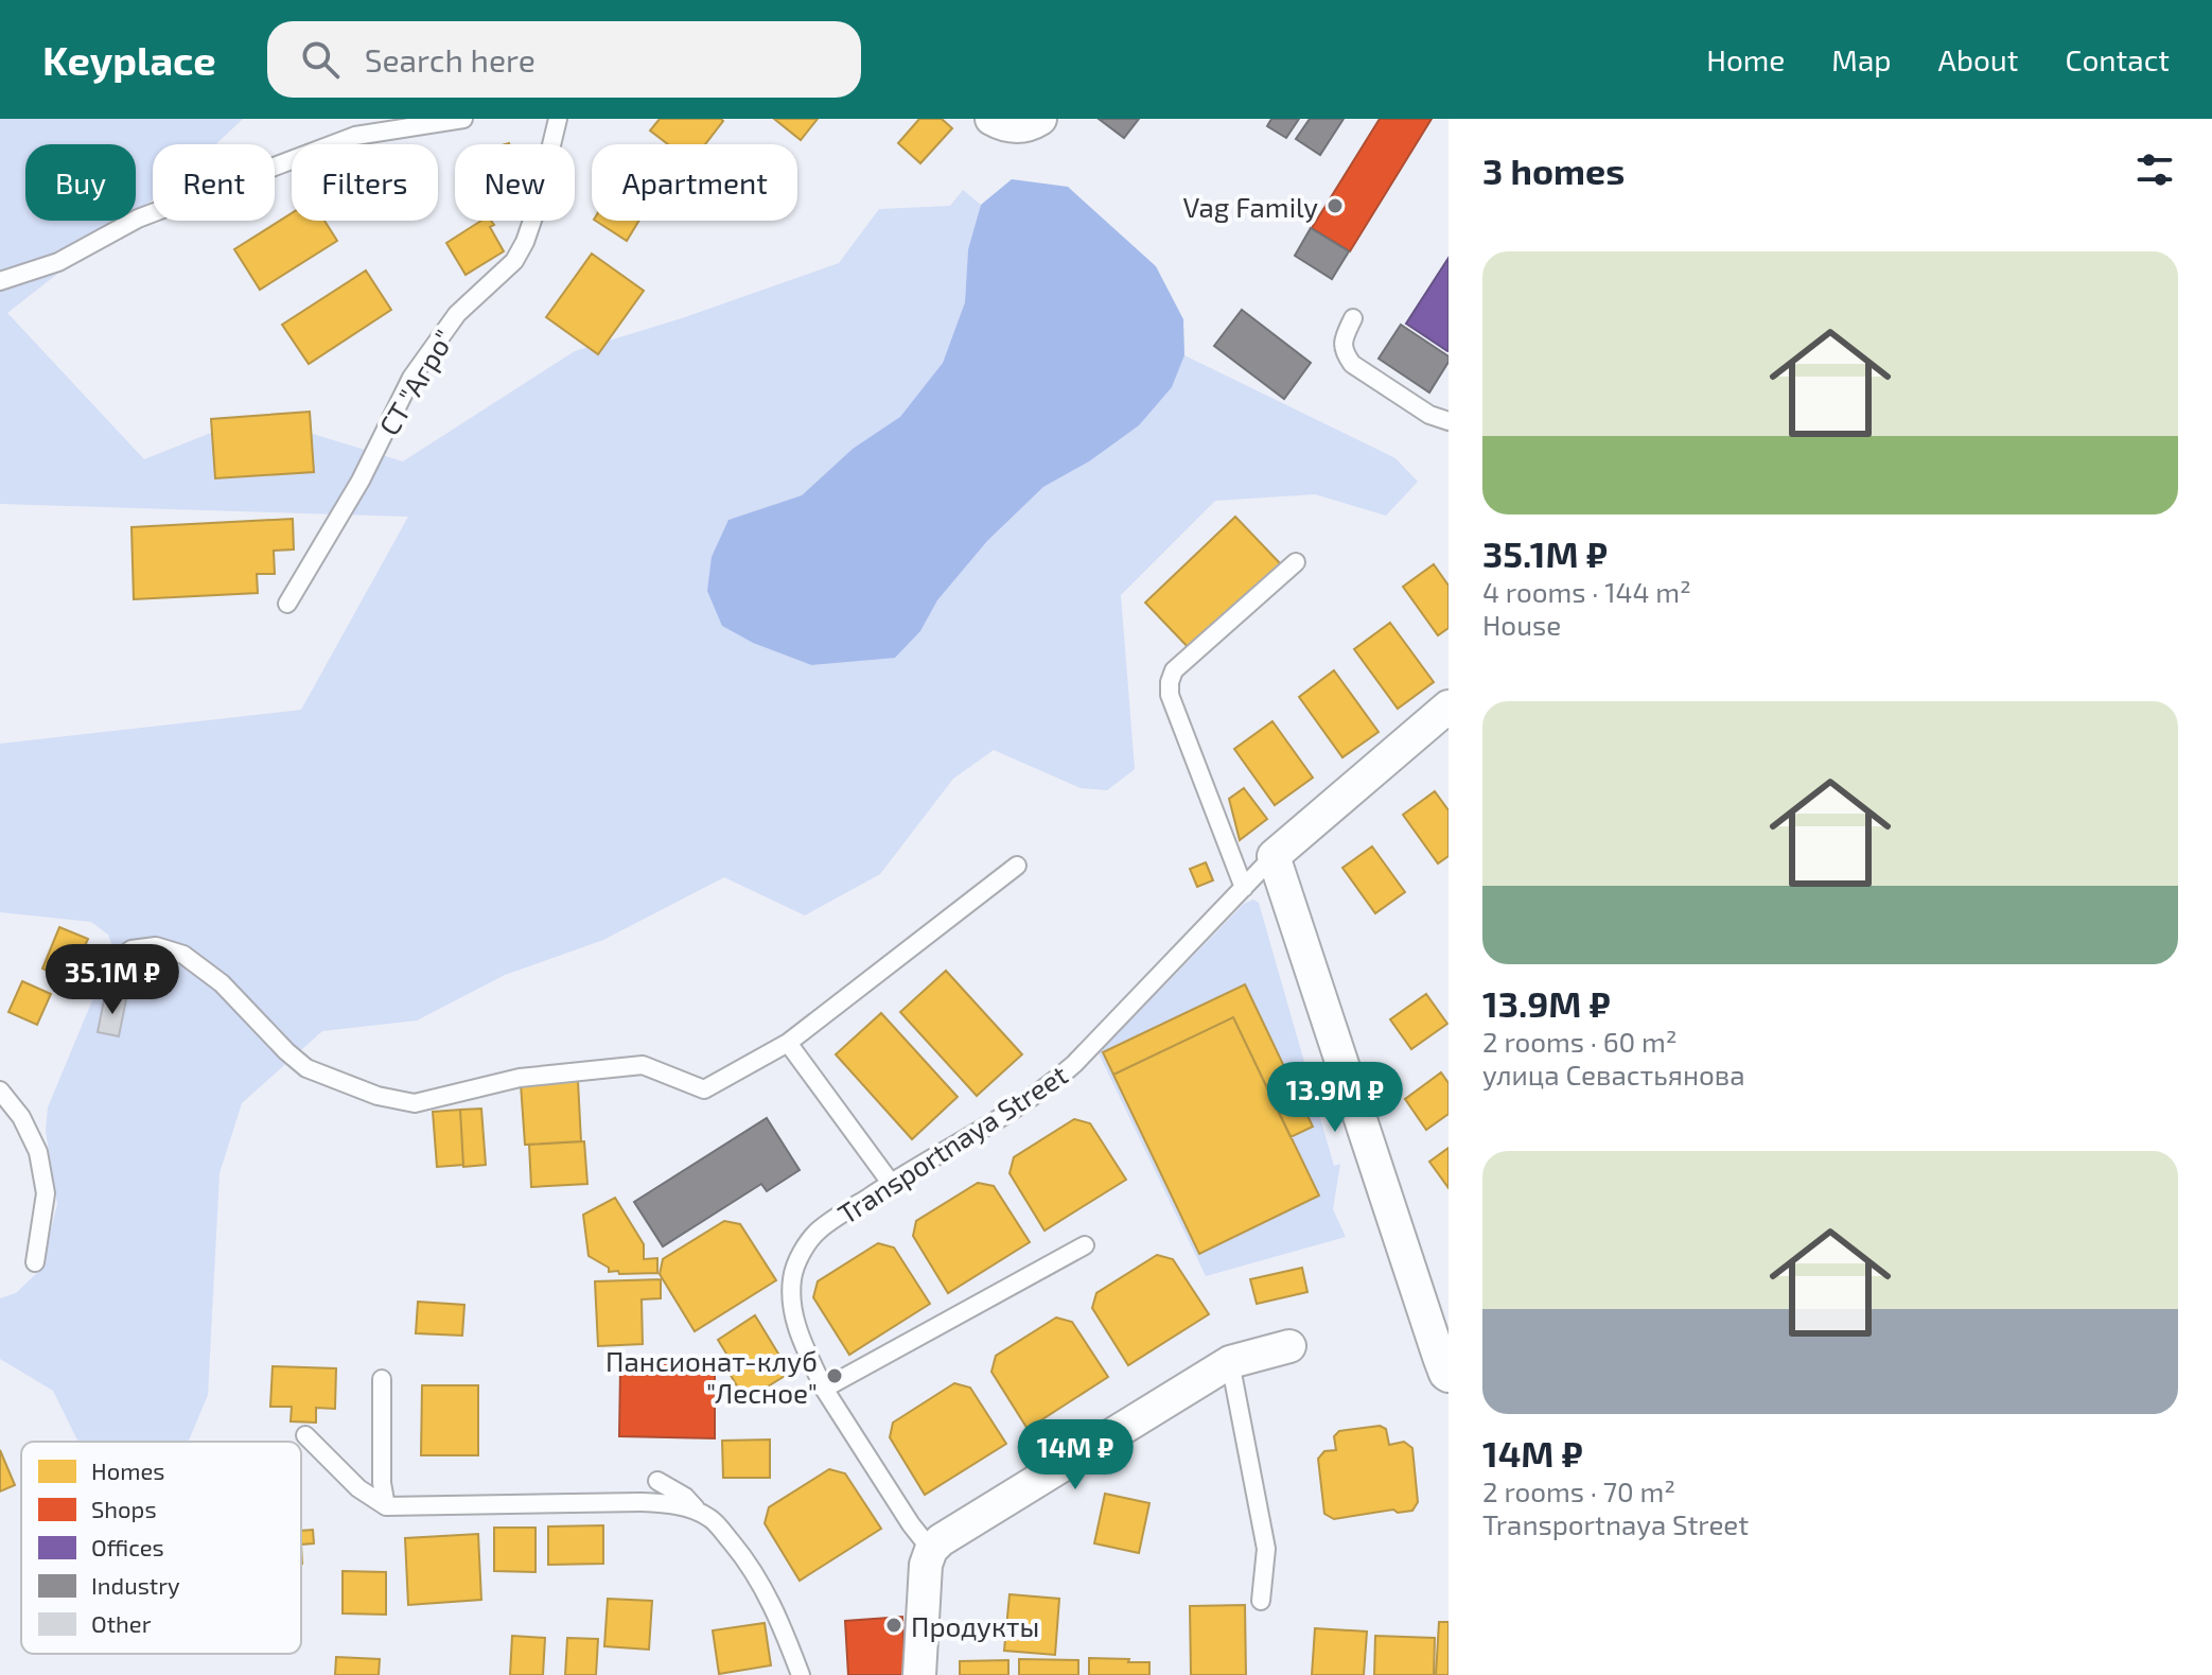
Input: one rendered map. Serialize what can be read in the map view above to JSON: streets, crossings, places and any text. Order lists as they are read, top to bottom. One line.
{"streets":{"lane":["СТ \"Агро\"","Transportnaya Street"]},"places":["Vag Family","Пансионат-клуб \"Лесное\"","Продукты"],"legend":["Homes","Shops","Offices","Industry","Other"],"page":{"header":"Keyplace","search":"Search here","nav":["Home","Map","About","Contact"],"heading":"3 homes","chip":["Buy","Rent","Filters","New","Apartment"],"list":[{"name":"35.1M ₽","note":"4 rooms · 144 m² · House"},{"name":"13.9M ₽","note":"2 rooms · 60 m² · улица Севастьянова"},{"name":"14M ₽","note":"2 rooms · 70 m² · Transportnaya Street"}],"price":["35.1M ₽","13.9M ₽","14M ₽"]}}
